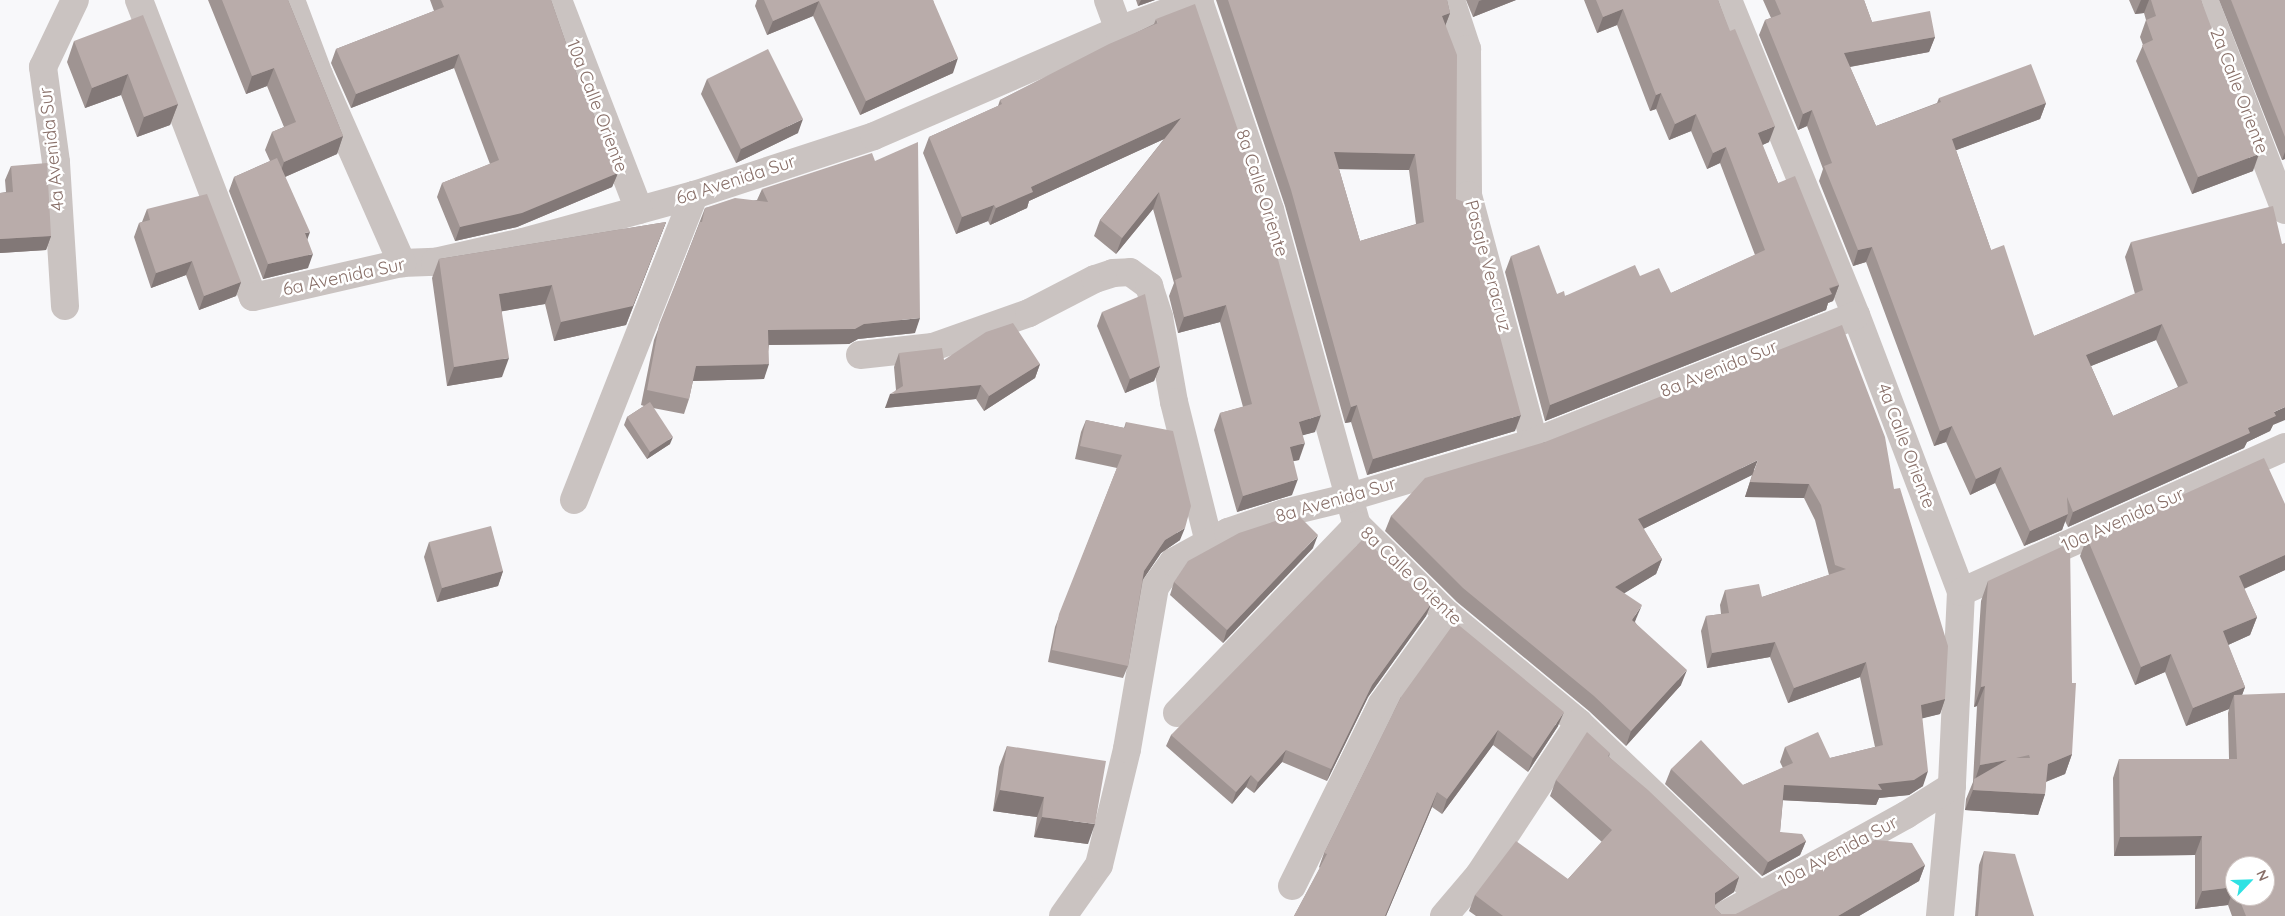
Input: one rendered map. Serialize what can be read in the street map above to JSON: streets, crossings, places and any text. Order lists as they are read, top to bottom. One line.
{"streets":{"street":["2a Calle Oriente","10a Calle Oriente","4a Avenida Sur","6a Avenida Sur","8a Calle Oriente","Pasaje Veracruz","8a Avenida Sur","4a Calle Oriente","10a Avenida Sur"]},"crossings":[["10a Calle Oriente","6a Avenida Sur"],["6a Avenida Sur","8a Calle Oriente"],["8a Calle Oriente","8a Avenida Sur"],["8a Calle Oriente","10a Avenida Sur"],["Pasaje Veracruz","8a Avenida Sur"],["8a Avenida Sur","4a Calle Oriente"],["4a Calle Oriente","10a Avenida Sur"]],"north":"top right"}
